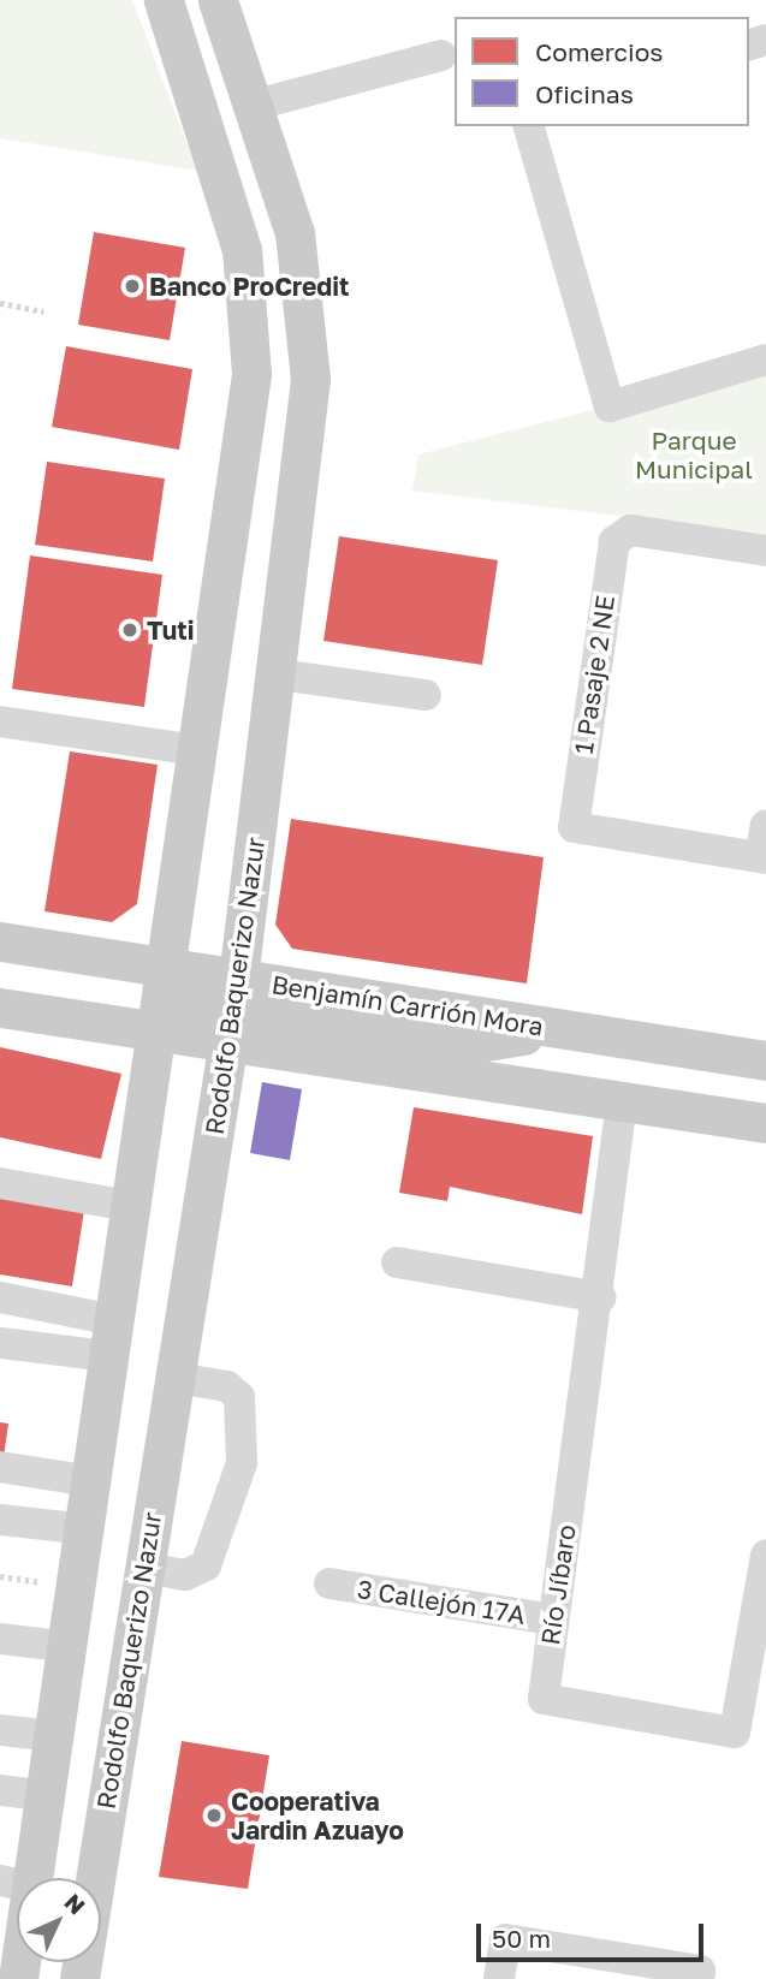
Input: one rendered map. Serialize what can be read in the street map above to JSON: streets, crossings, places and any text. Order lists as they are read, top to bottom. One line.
{"streets":{"main road":["Rodolfo Baquerizo Nazur","Benjamín Carrión Mora"],"street":["1 Pasaje 2 NE","Río Jíbaro","3 Callejón 17A"]},"crossings":[["Rodolfo Baquerizo Nazur","Benjamín Carrión Mora"],["Benjamín Carrión Mora","Río Jíbaro"],["Río Jíbaro","3 Callejón 17A"]],"parks":["Parque Municipal"],"places":["Banco ProCredit","Tuti","Cooperativa Jardin Azuayo"],"legend":["Comercios","Oficinas"],"scale_bar":"50 m","north":"top right"}
